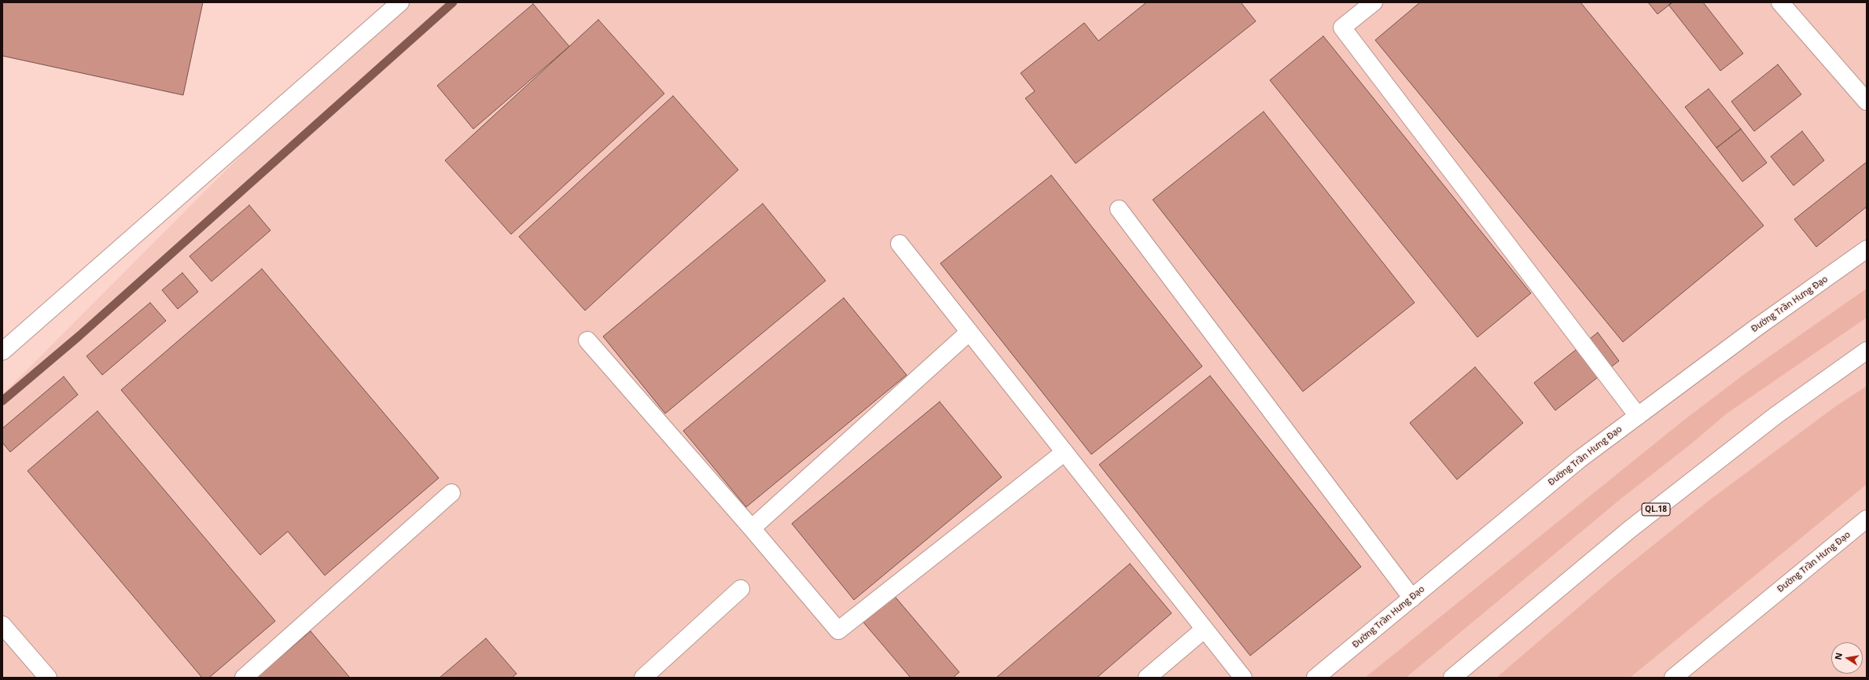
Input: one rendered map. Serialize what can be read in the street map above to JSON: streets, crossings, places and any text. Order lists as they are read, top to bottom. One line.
{"streets":{"main road":["Đường Trần Hưng Đạo","QL.18"]},"north":"left"}
